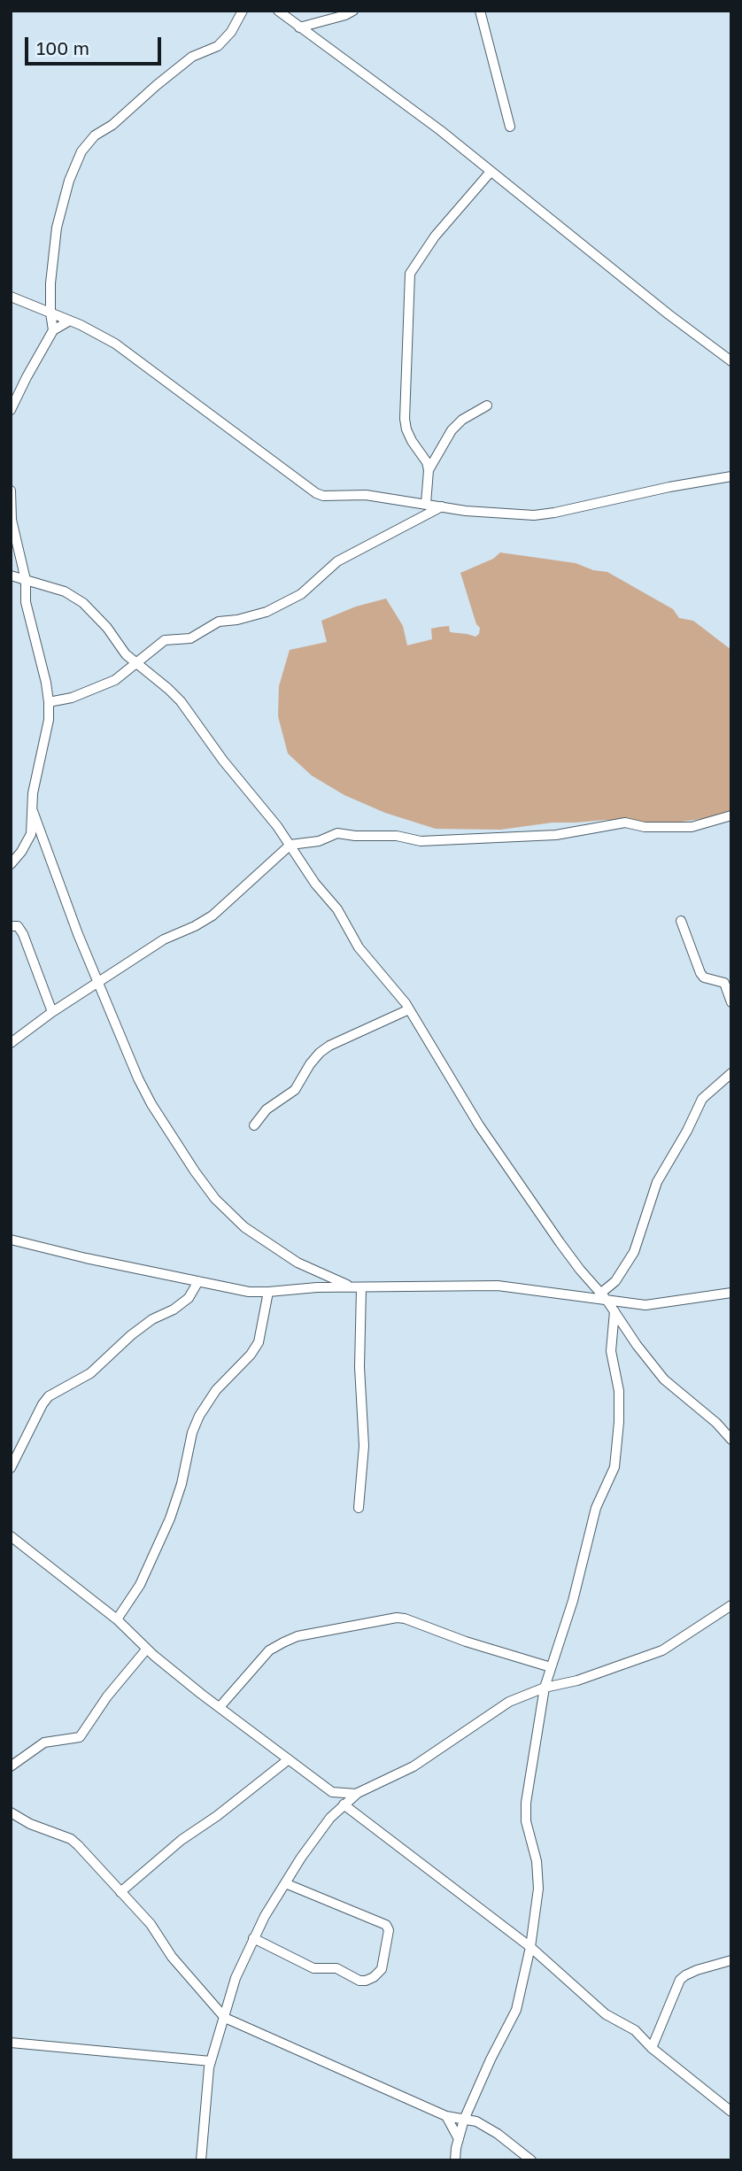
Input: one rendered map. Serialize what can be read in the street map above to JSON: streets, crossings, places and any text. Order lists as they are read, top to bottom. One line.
{"scale_bar":"100 m"}
